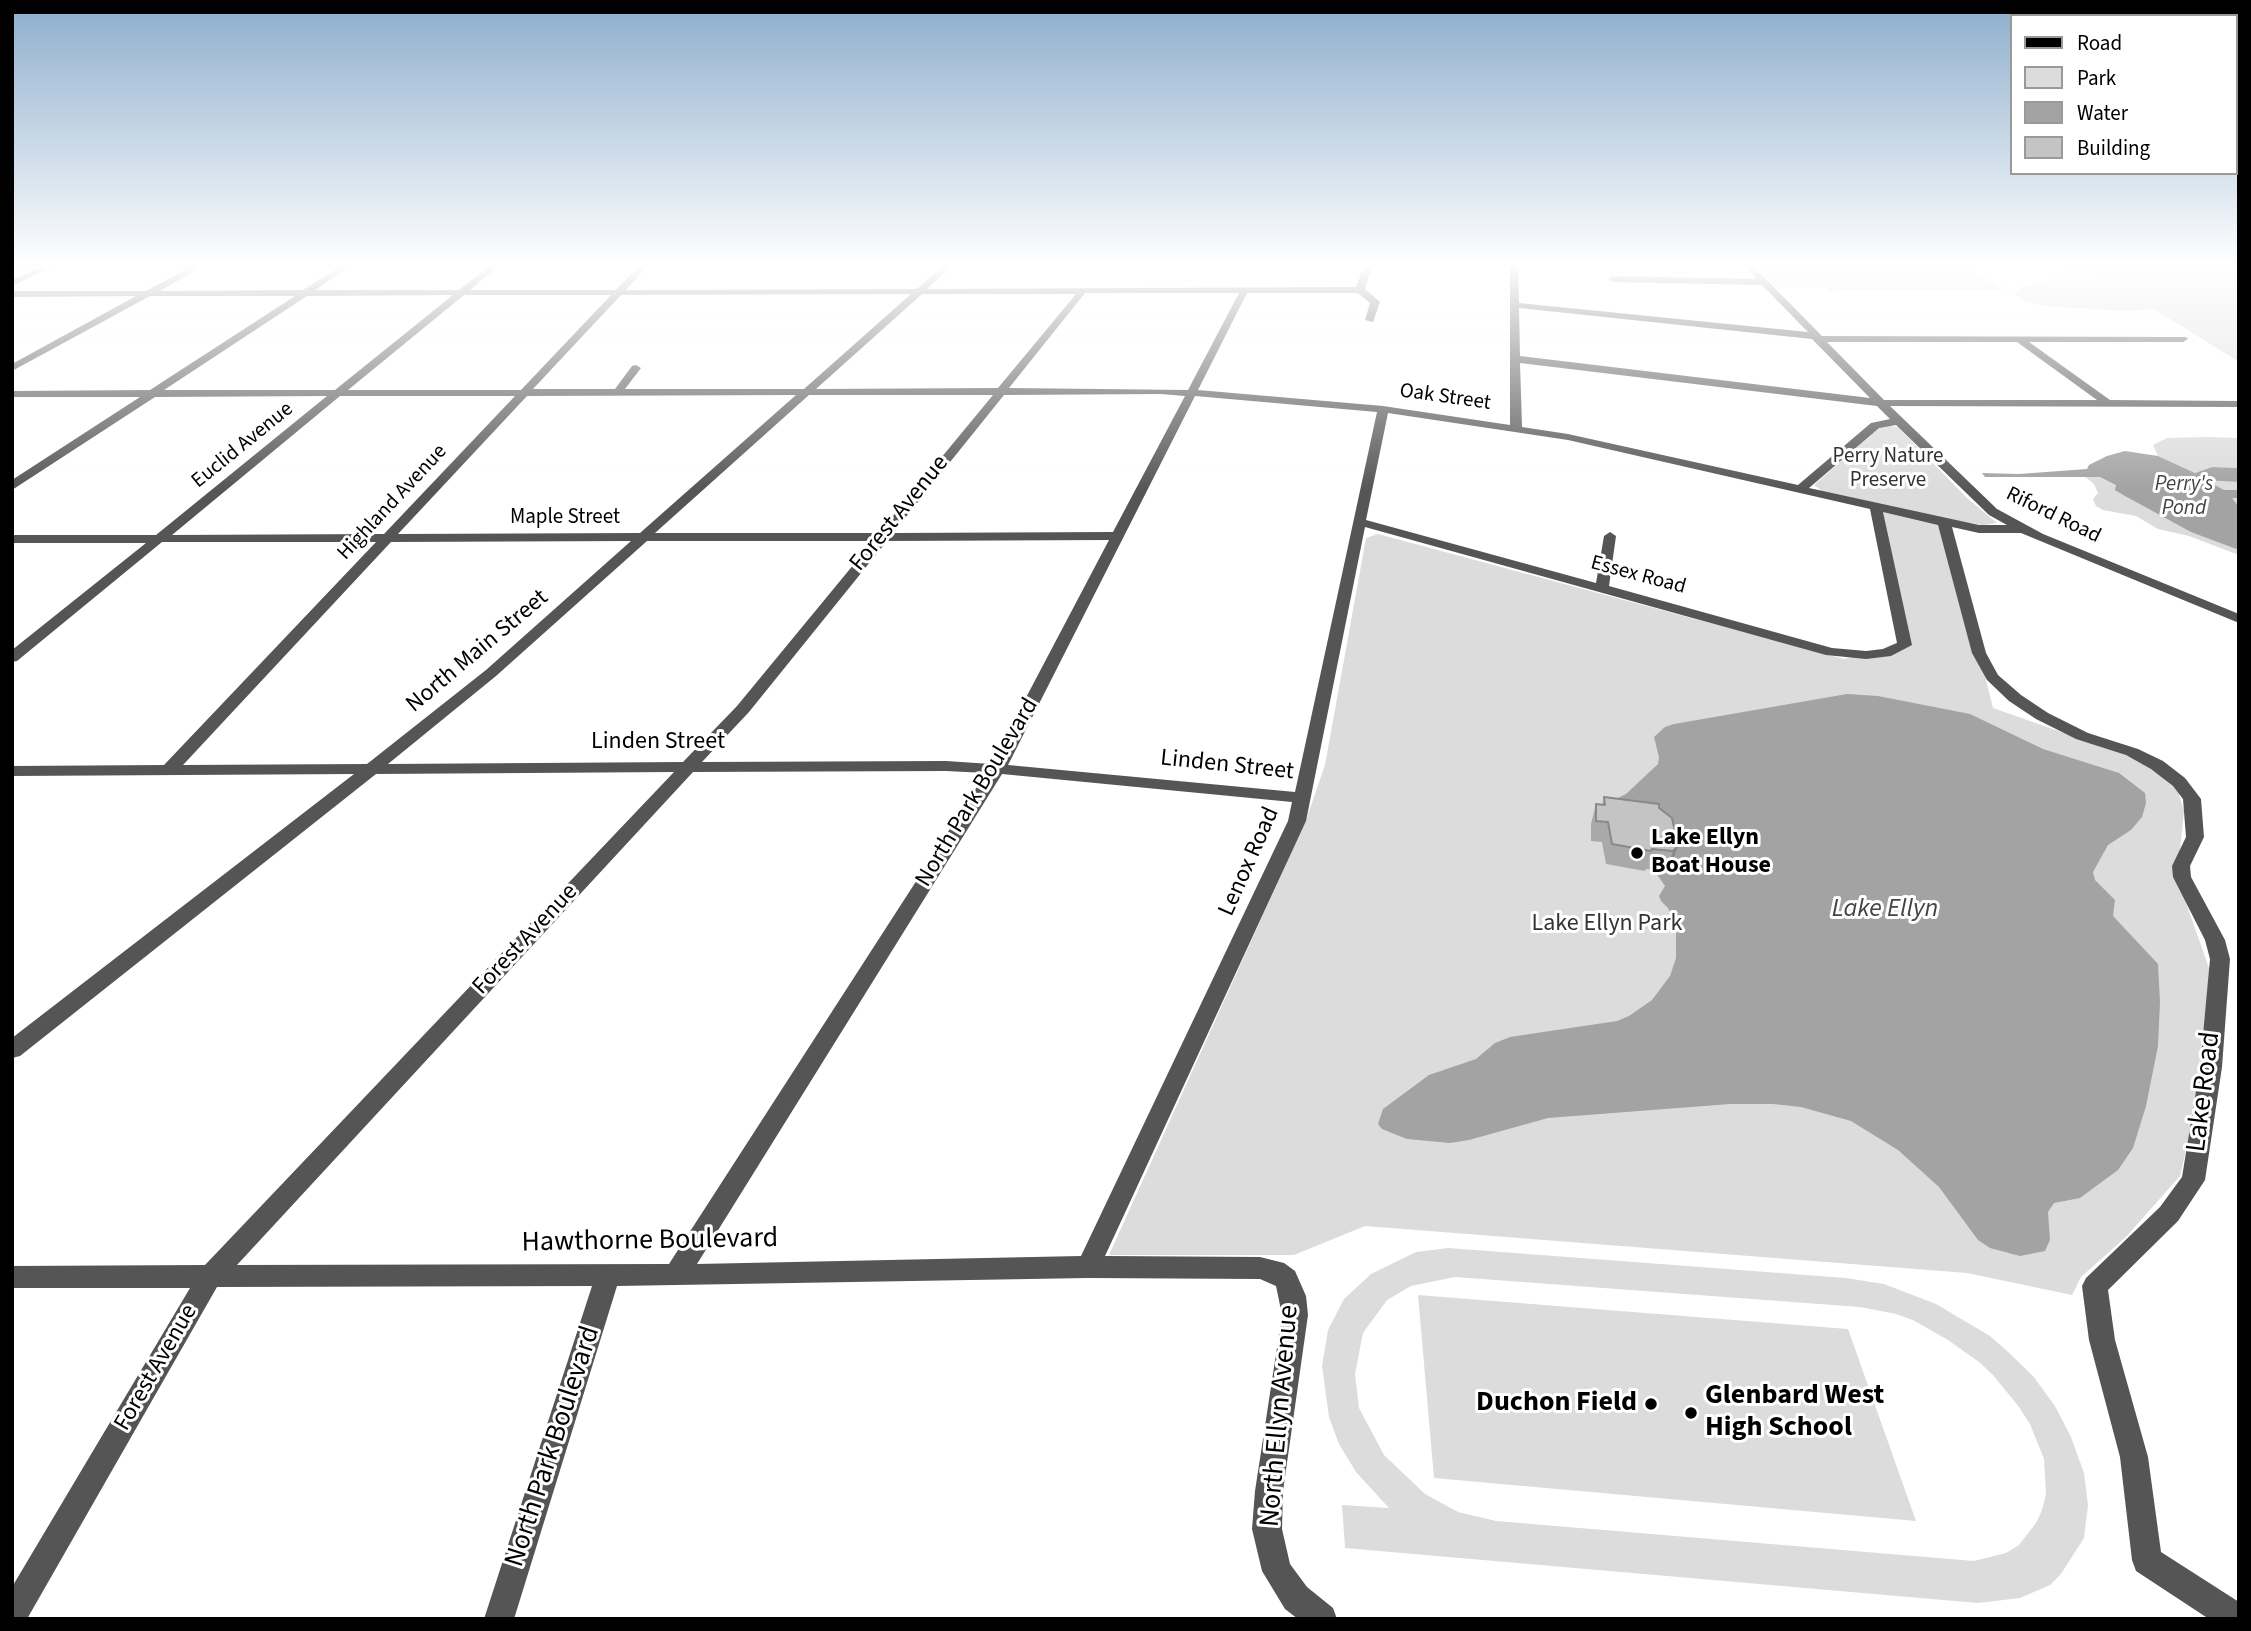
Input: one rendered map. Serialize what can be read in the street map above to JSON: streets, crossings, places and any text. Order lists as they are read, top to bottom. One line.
{"streets":{"street":["Oak Street","Euclid Avenue","Highland Avenue","Forest Avenue","Riford Road","Maple Street","Essex Road","North Main Street","Linden Street","North Park Boulevard","Lenox Road","Lake Road","Hawthorne Boulevard","North Ellyn Avenue"]},"crossings":[["Oak Street","Euclid Avenue"],["Oak Street","Highland Avenue"],["Oak Street","Forest Avenue"],["Oak Street","Riford Road"],["Oak Street","Essex Road"],["Oak Street","North Main Street"],["Oak Street","North Park Boulevard"],["Oak Street","Lenox Road"],["Oak Street","Lake Road"],["Euclid Avenue","Maple Street"],["Highland Avenue","Maple Street"],["Highland Avenue","Linden Street"],["Forest Avenue","Maple Street"],["Forest Avenue","Linden Street"],["Forest Avenue","Hawthorne Boulevard"],["Maple Street","North Main Street"],["Maple Street","North Park Boulevard"],["Essex Road","Lenox Road"],["North Main Street","Linden Street"],["Linden Street","North Park Boulevard"],["Linden Street","Lenox Road"],["North Park Boulevard","Hawthorne Boulevard"],["Lenox Road","Hawthorne Boulevard"],["Hawthorne Boulevard","North Ellyn Avenue"]],"water":["Perry's Pond","Lake Ellyn"],"parks":["Perry Nature Preserve","Lake Ellyn Park"],"places":["Lake Ellyn Boat House","Duchon Field","Glenbard West High School"],"legend":["Road","Park","Water","Building"]}
